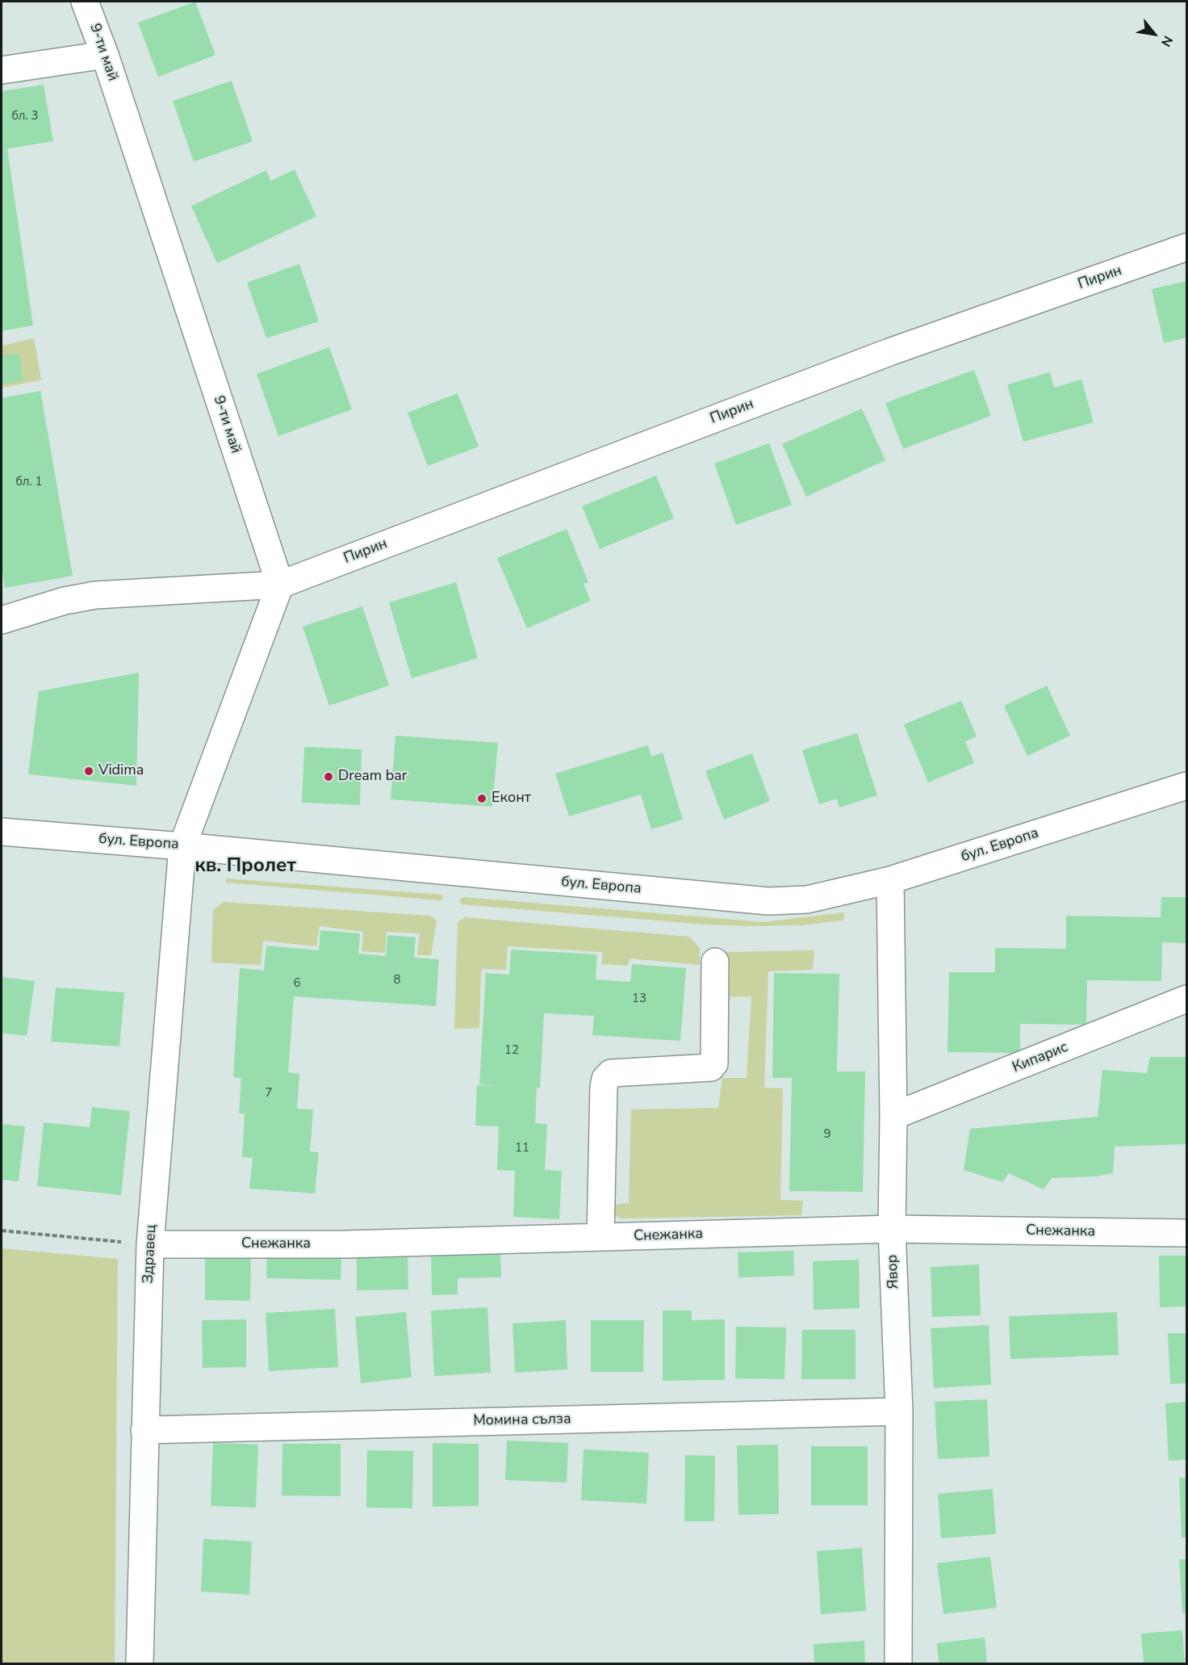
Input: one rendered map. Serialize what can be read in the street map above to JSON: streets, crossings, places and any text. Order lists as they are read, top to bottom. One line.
{"streets":{"street":["9-ти май","Пирин","бул. Европа","Кипарис","Снежанка","Здравец","Явор","Момина сълза"]},"crossings":[["9-ти май","Пирин"],["бул. Европа","Здравец"],["бул. Европа","Явор"],["Кипарис","Явор"],["Снежанка","Здравец"],["Снежанка","Явор"],["Здравец","Момина сълза"],["Явор","Момина сълза"]],"districts":["кв. Пролет"],"places":["Vidima","Dream bar","Еконт"],"house_numbers":["бл. 3","бл. 1","8","6","13","12","7","9","11"],"north":"bottom right"}
